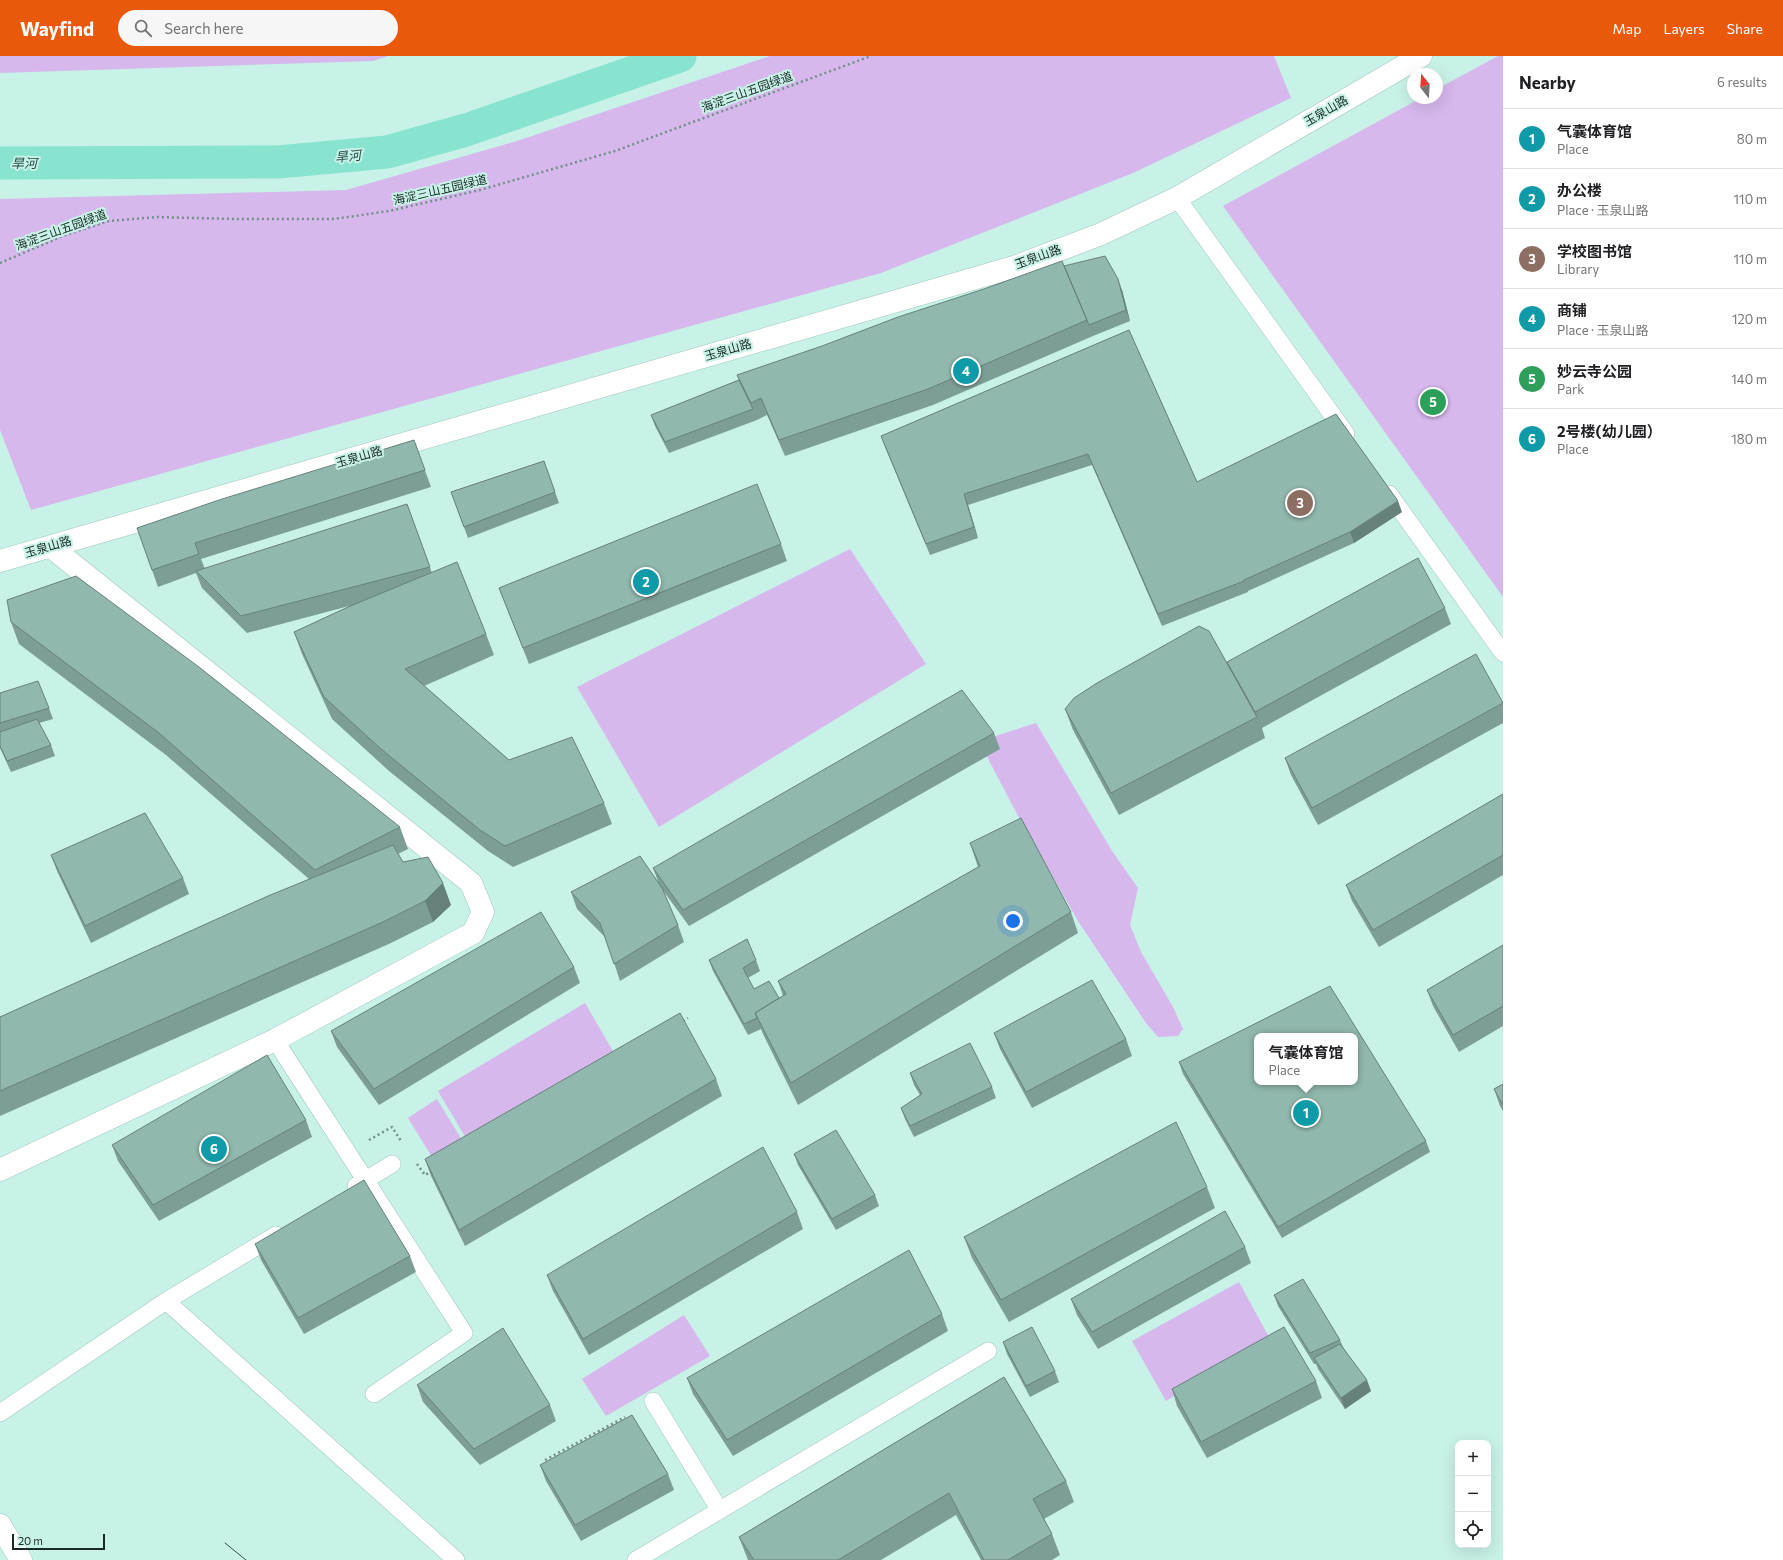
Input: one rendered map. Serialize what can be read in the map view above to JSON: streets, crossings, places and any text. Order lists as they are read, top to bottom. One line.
{"streets":{"street":["玉泉山路"],"path":["海淀三山五园绿道"]},"water":["旱河"],"scale_bar":"20 m","north":"top","page":{"header":"Wayfind","search":"Search here","nav":["Map","Layers","Share"],"heading":["Nearby","6 results"],"list":[{"mark":"1","name":"气囊体育馆","note":"Place","value":"80 m"},{"mark":"2","name":"办公楼","note":"Place · 玉泉山路","value":"110 m"},{"mark":"3","name":"学校图书馆","note":"Library","value":"110 m"},{"mark":"4","name":"商铺","note":"Place · 玉泉山路","value":"120 m"},{"mark":"5","name":"妙云寺公园","note":"Park","value":"140 m"},{"mark":"6","name":"2号楼(幼儿园）","note":"Place","value":"180 m"}],"pins":["4","5","3","2","1","6"],"popup":["气囊体育馆","Place"],"map_buttons":["+","−"],"scale":"20 m"}}
